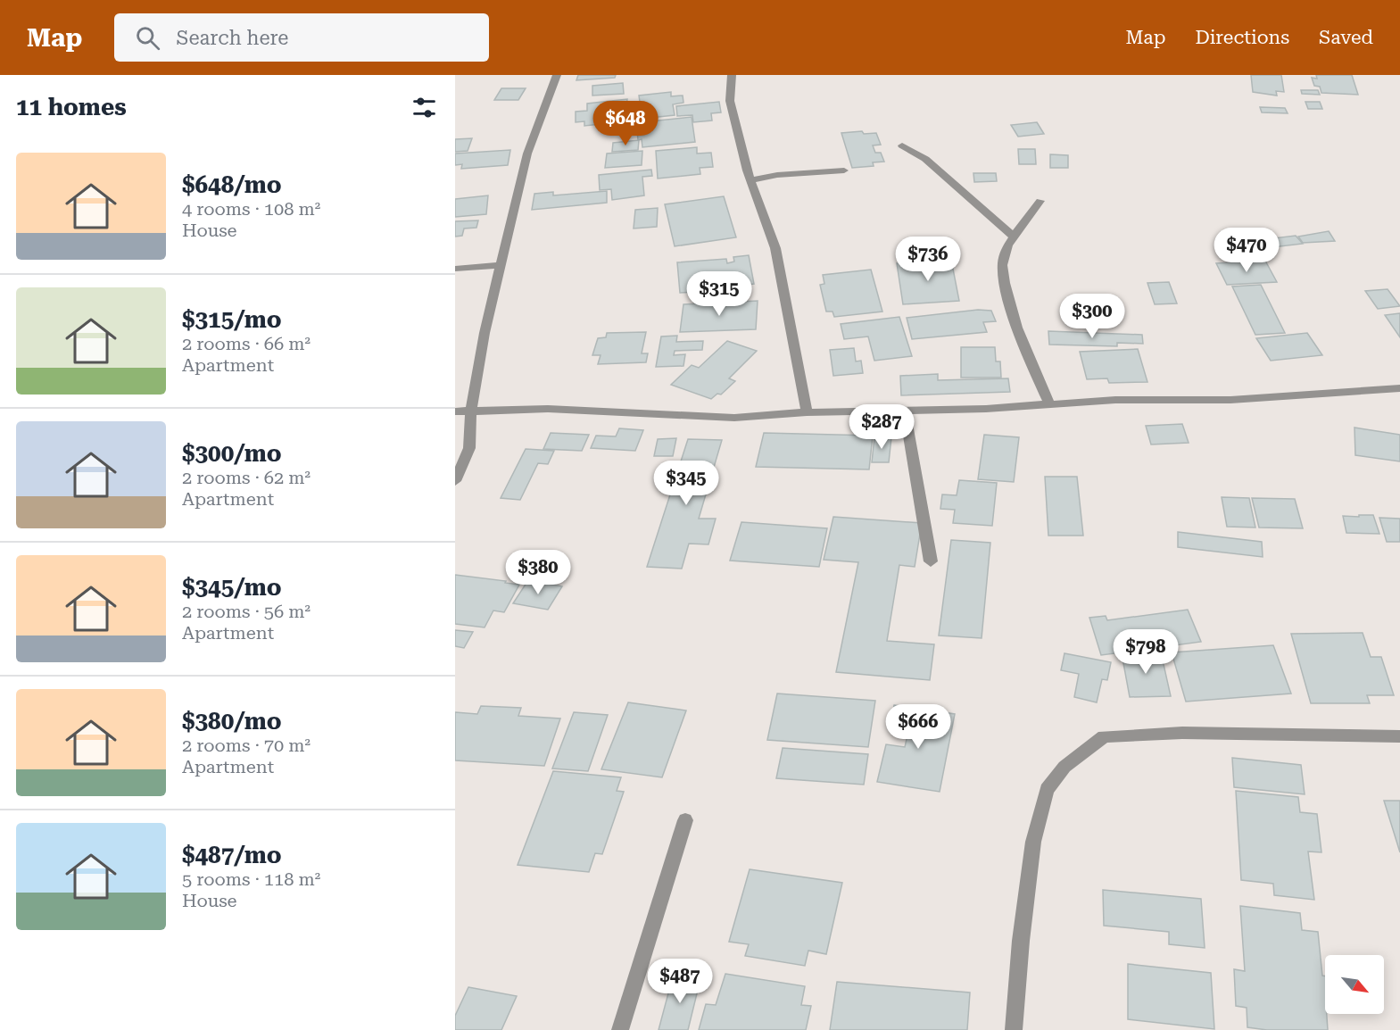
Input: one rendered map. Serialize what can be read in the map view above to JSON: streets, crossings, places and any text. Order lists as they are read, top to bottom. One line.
{"north":"bottom right","page":{"header":"Map","search":"Search here","nav":["Map","Directions","Saved"],"heading":"11 homes","price":["$648","$470","$736","$315","$300","$287","$345","$380","$798","$666","$487"],"list":[{"name":"$648/mo","note":"4 rooms · 108 m² · House"},{"name":"$315/mo","note":"2 rooms · 66 m² · Apartment"},{"name":"$300/mo","note":"2 rooms · 62 m² · Apartment"},{"name":"$345/mo","note":"2 rooms · 56 m² · Apartment"},{"name":"$380/mo","note":"2 rooms · 70 m² · Apartment"},{"name":"$487/mo","note":"5 rooms · 118 m² · House"}]}}
